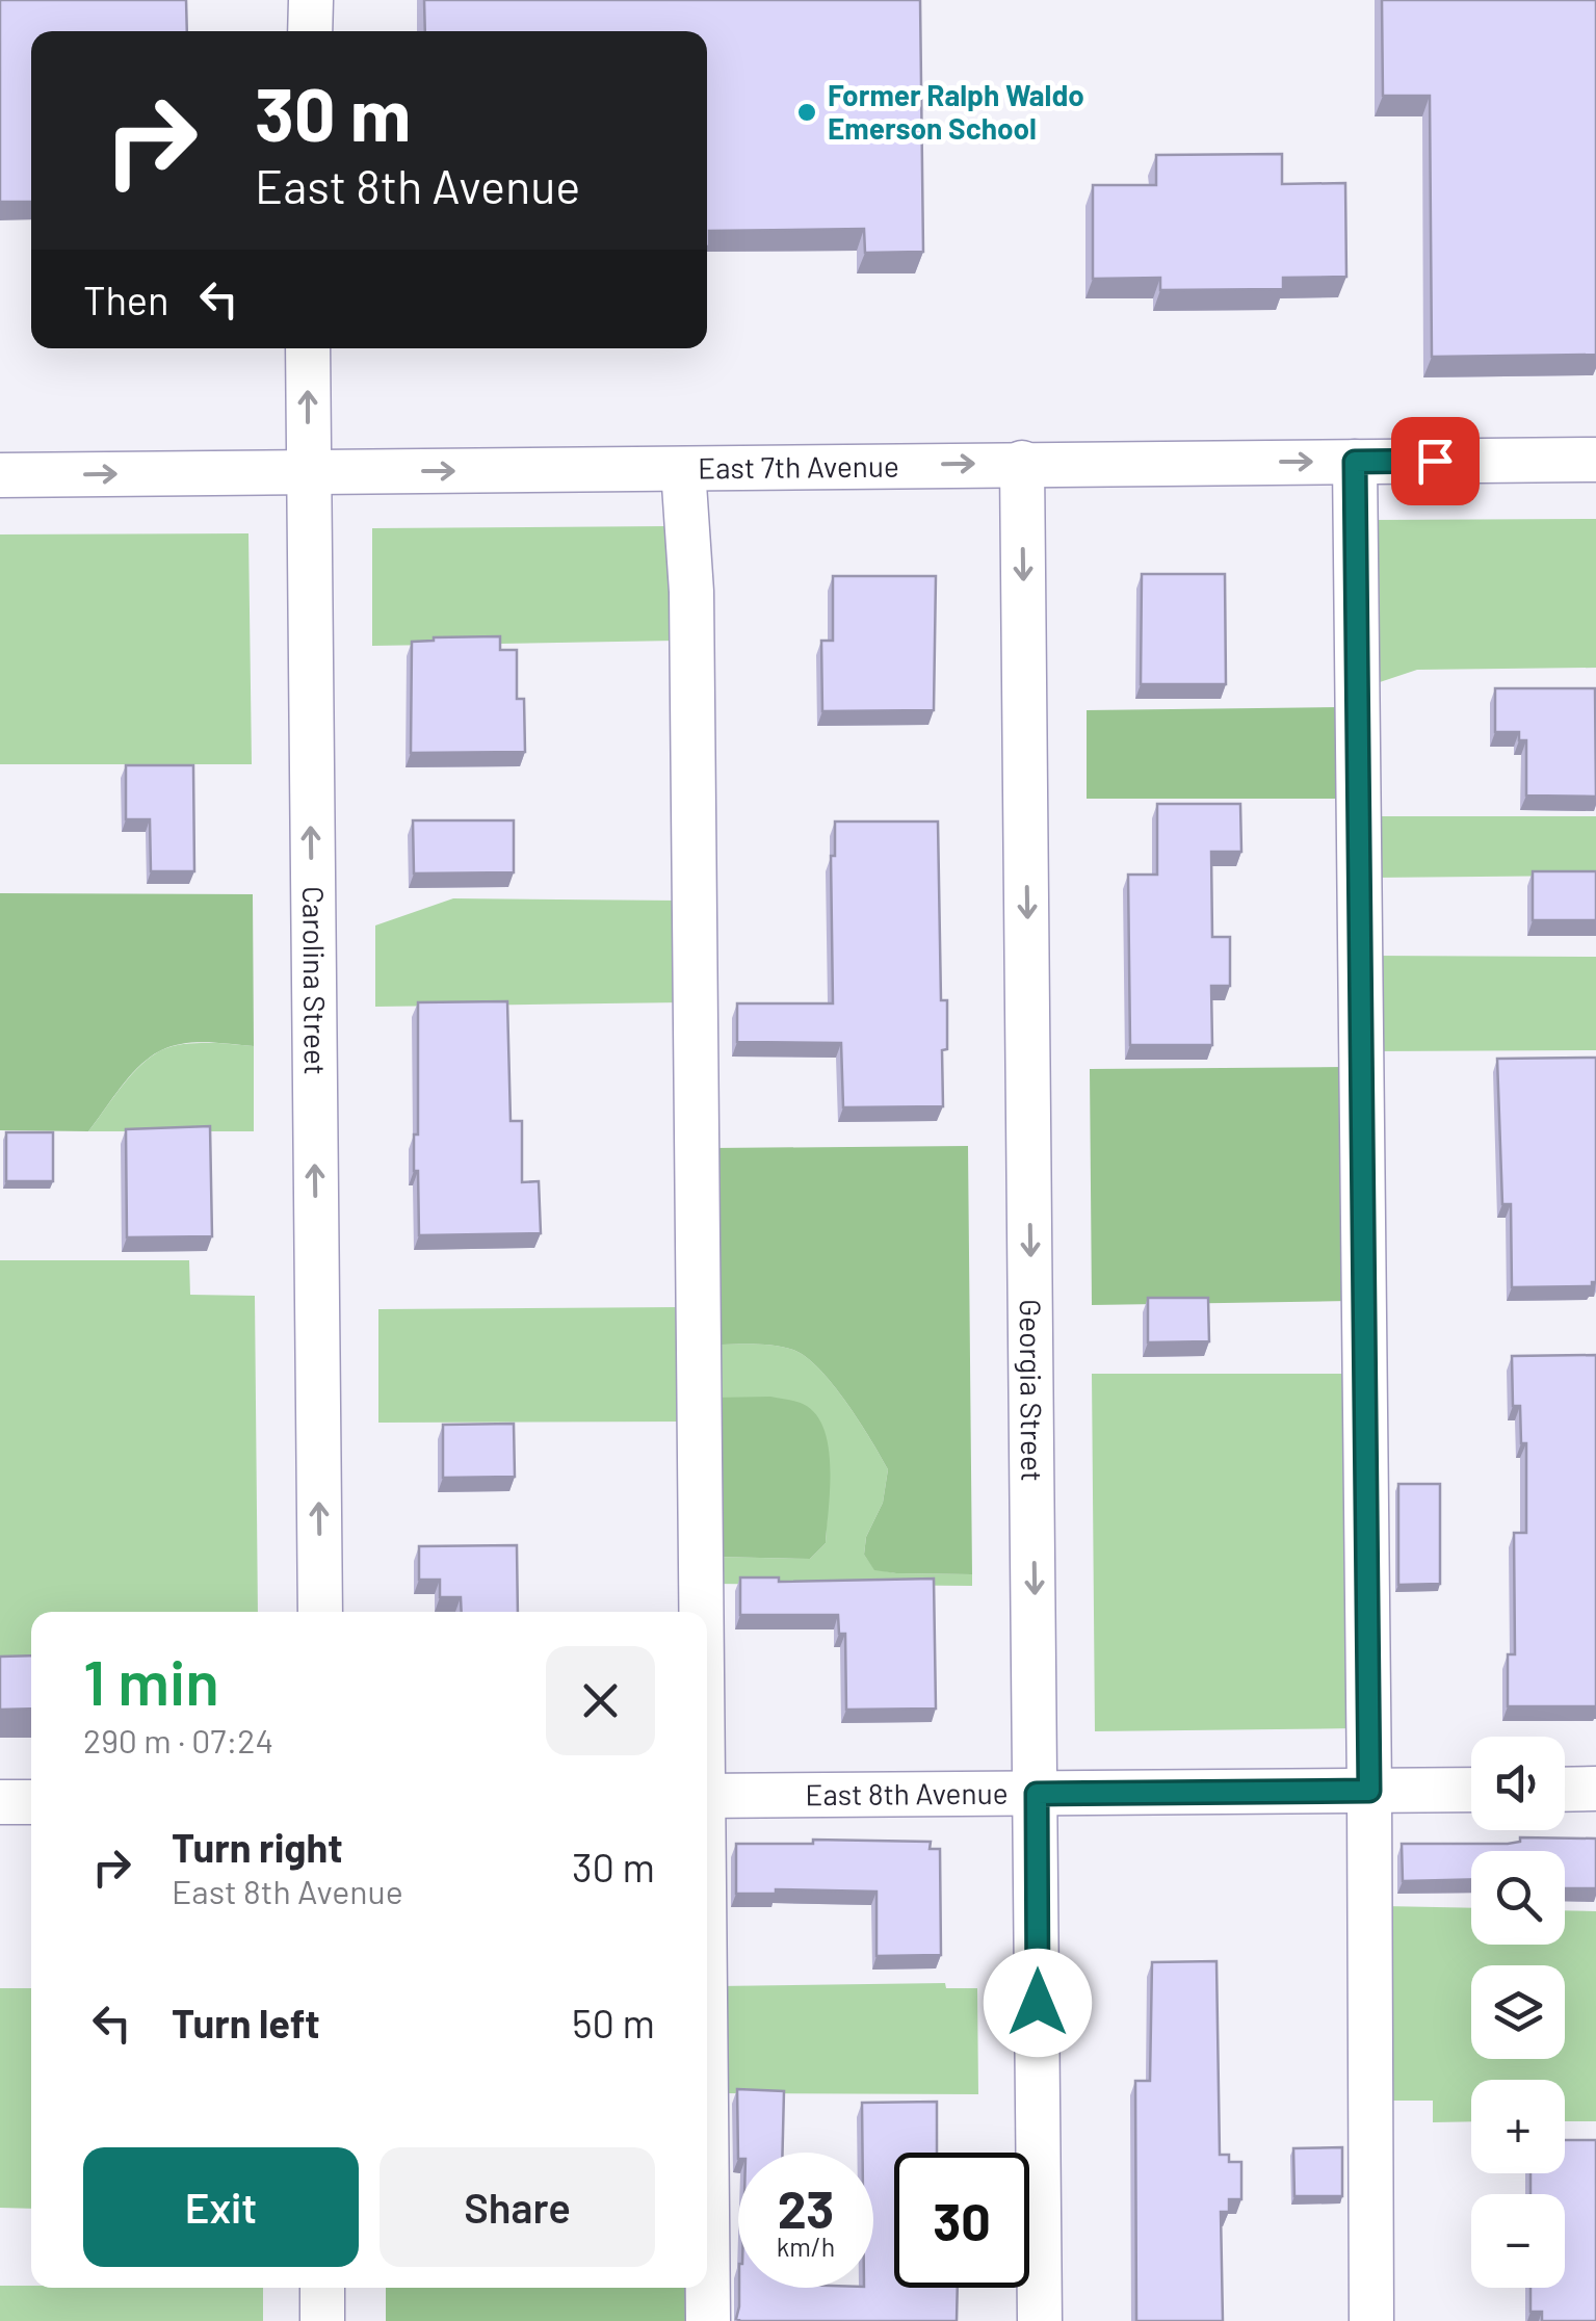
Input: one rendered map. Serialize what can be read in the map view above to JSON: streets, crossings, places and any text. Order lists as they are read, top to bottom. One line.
{"streets":{"street":["East 7th Avenue","Carolina Street","Georgia Street","East 8th Avenue"]},"crossings":[["East 7th Avenue","Carolina Street"],["East 7th Avenue","Georgia Street"],["Georgia Street","East 8th Avenue"]],"one_way":["East 7th Avenue"],"places":["Former Ralph Waldo Emerson School"],"page":{"turn":["30 m","East 8th Avenue"],"then":"Then","heading":["1 min","290 m · 07:24"],"map_buttons":["+","−"],"list":[{"name":"Turn right","note":"East 8th Avenue","value":"30 m"},{"name":"Turn left","value":"50 m"}],"buttons":["Exit","Share"],"speed":"23 km/h","limit":"30"}}
